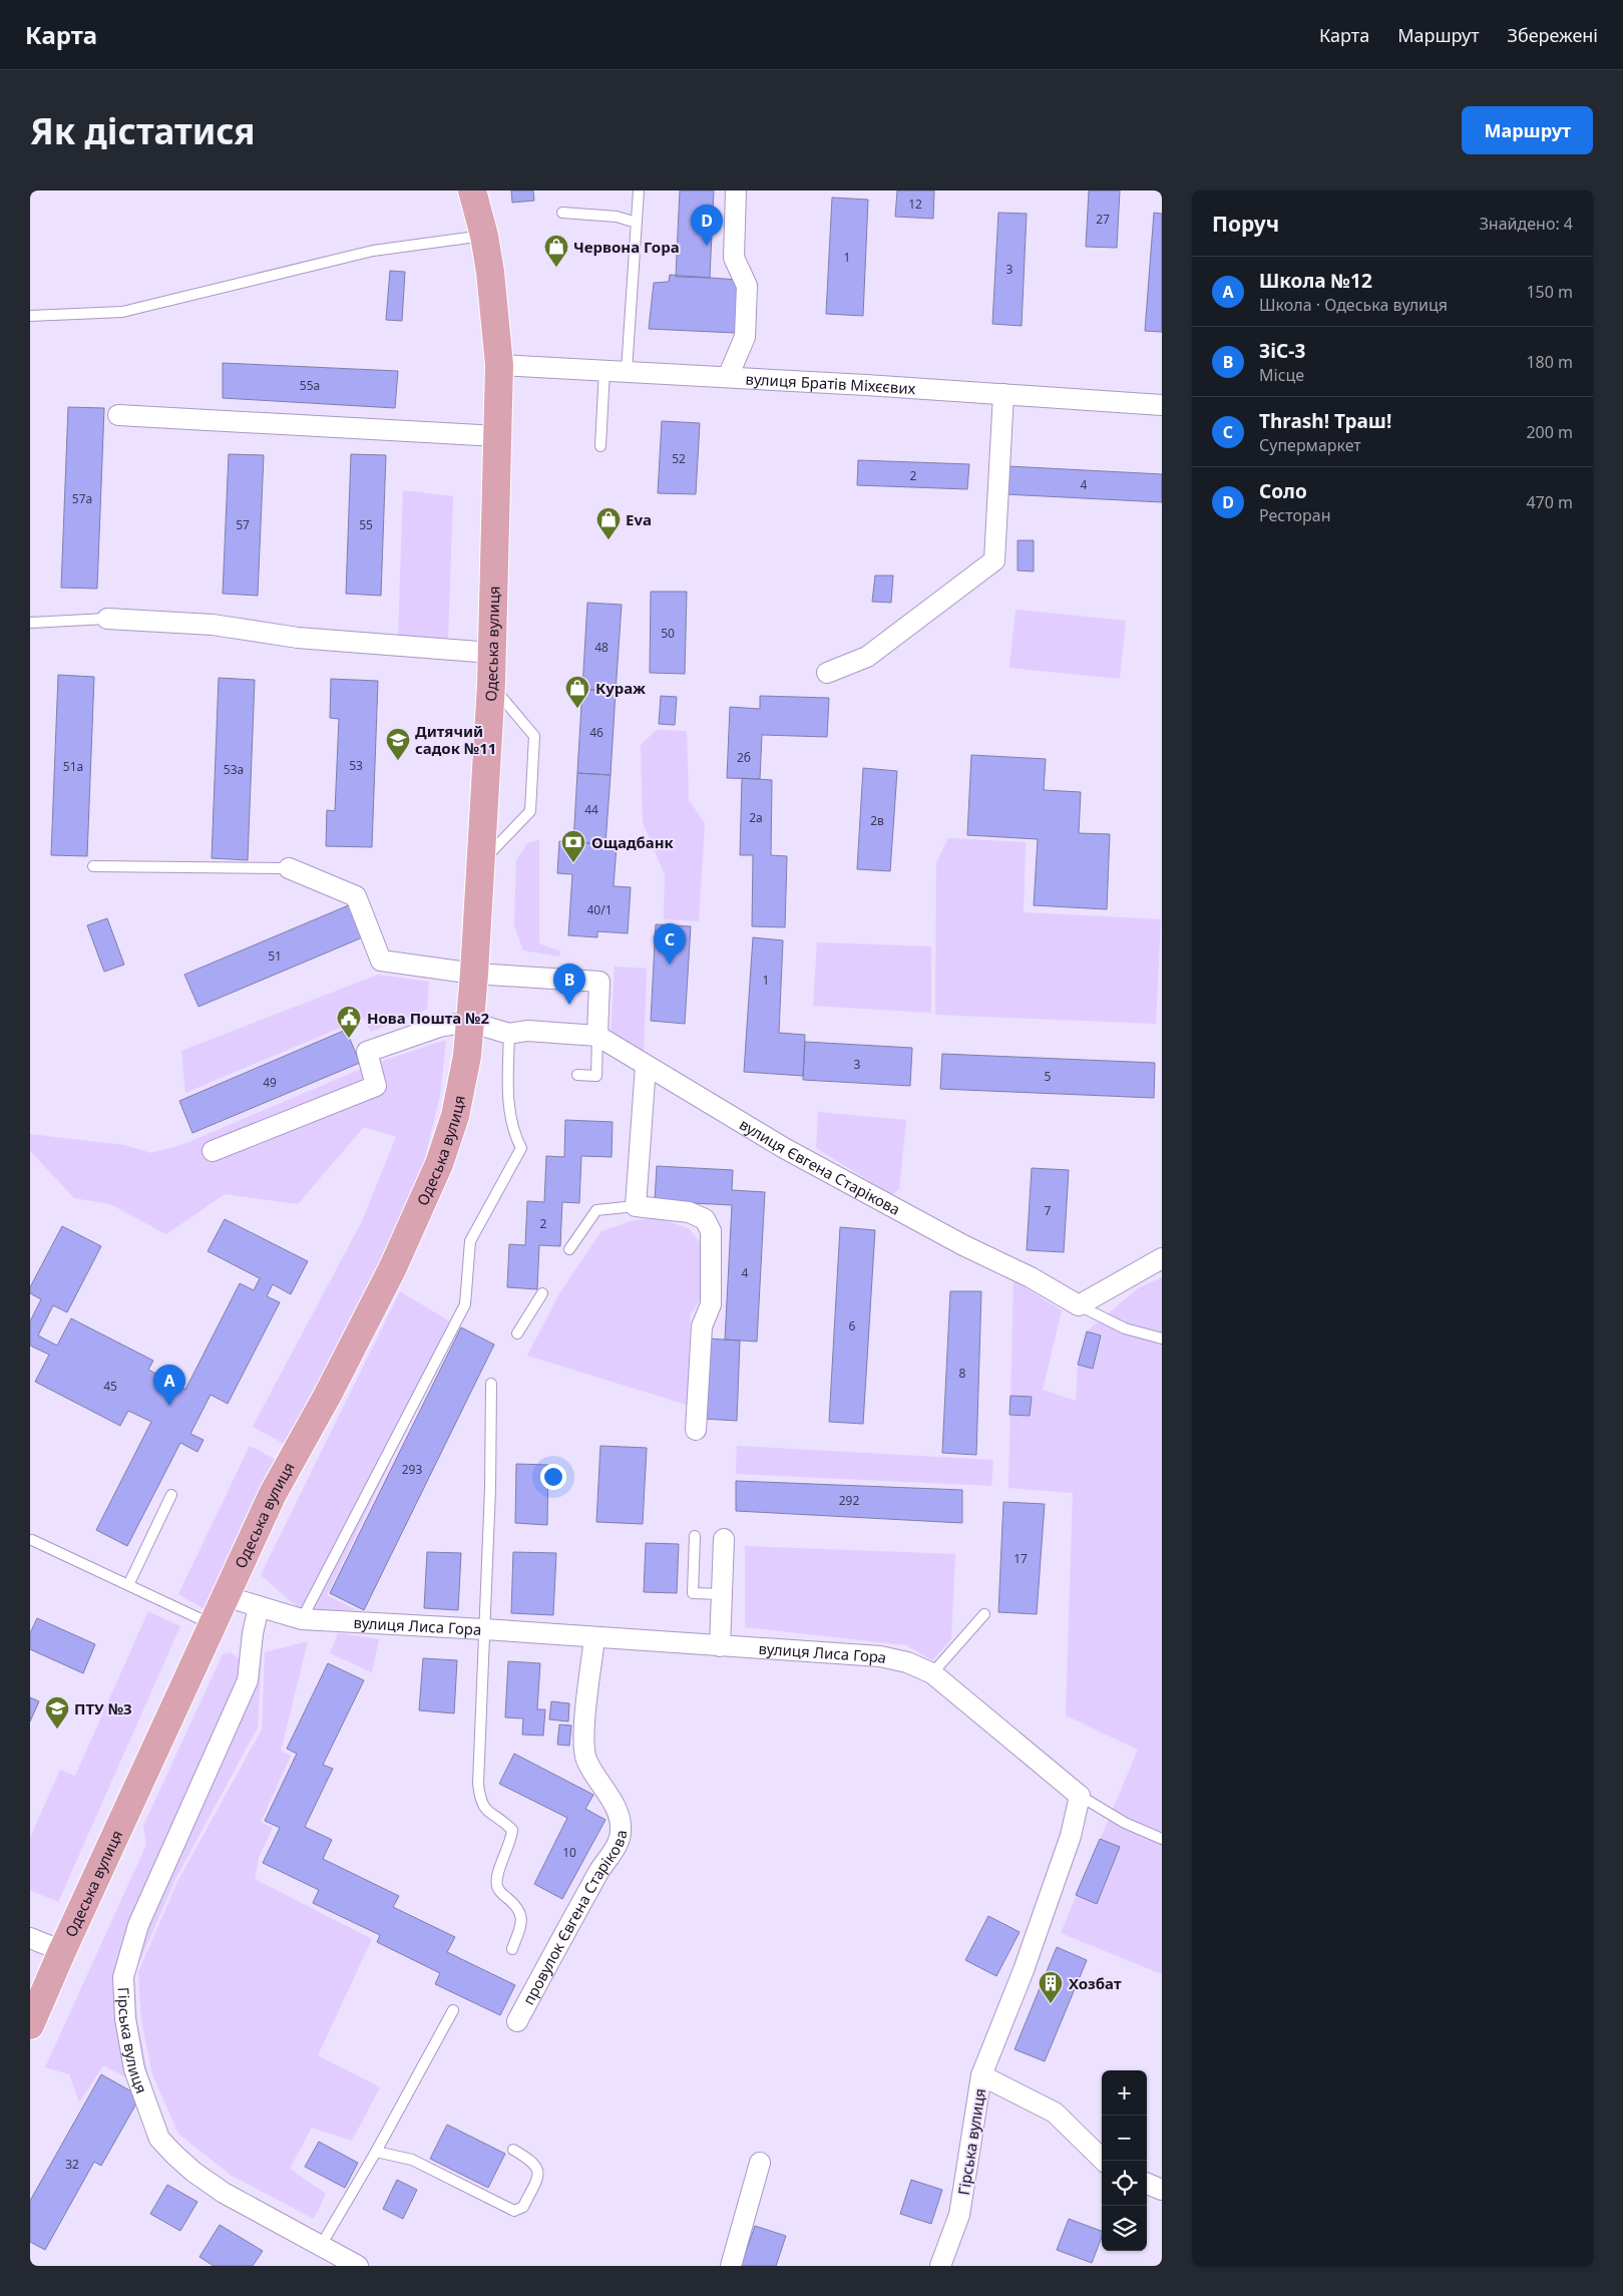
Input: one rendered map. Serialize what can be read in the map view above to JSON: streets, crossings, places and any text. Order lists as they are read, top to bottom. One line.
{"streets":{"main road":["Одеська вулиця"],"street":["вулиця Братів Міхєєвих","вулиця Євгена Старікова","вулиця Лиса Гора","провулок Євгена Старікова","Гірська вулиця"]},"crossings":[["вулиця Братів Міхєєвих","Одеська вулиця"],["Одеська вулиця","вулиця Євгена Старікова"],["Одеська вулиця","вулиця Лиса Гора"],["вулиця Лиса Гора","провулок Євгена Старікова"],["вулиця Лиса Гора","Гірська вулиця"]],"places":{"shop":["Червона Гора","Eva","Кураж"],"school or university":["Дитячий садок №11","ПТУ №3"],"bank":["Ощадбанк"],"public building":["Нова Пошта №2"],"building":["Хозбат"]},"house_numbers":["12","27","1","3","55а","52","2","4","57а","57","55","50","48","46","2б","53","51а","53а","44","2а","2в","40/1","51","1","3","5","49","7","2","4","6","8","45","293","292","17","10","32"],"page":{"header":"Карта","nav":["Карта","Маршрут","Збережені"],"buttons":"Маршрут","title":"Як дістатися","heading":["Поруч","Знайдено: 4"],"pins":["D","C","B","A"],"list":[{"mark":"A","name":"Школа №12","note":"Школа · Одеська вулиця","value":"150 m"},{"mark":"B","name":"ЗіС-3","note":"Місце","value":"180 m"},{"mark":"C","name":"Thrash! Траш!","note":"Супермаркет","value":"200 m"},{"mark":"D","name":"Соло","note":"Ресторан","value":"470 m"}],"map_buttons":["+","−"]}}
